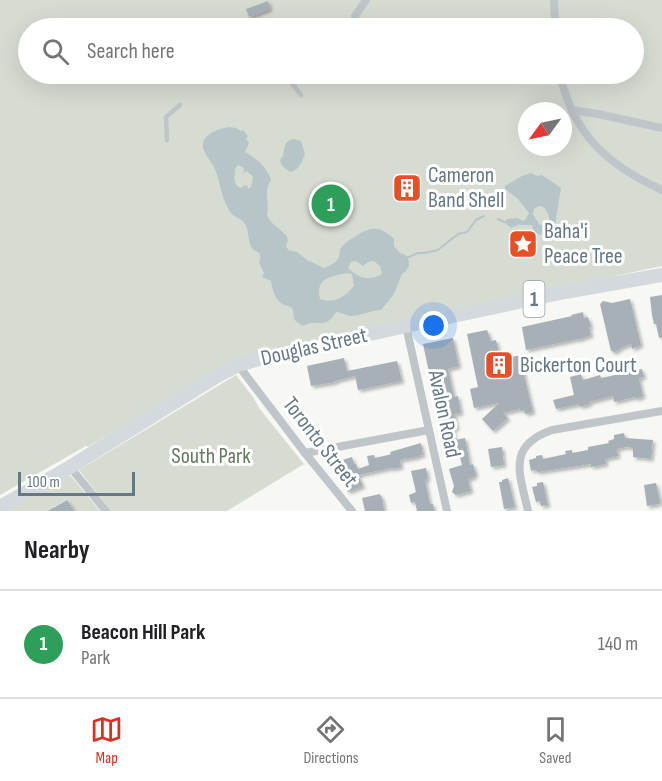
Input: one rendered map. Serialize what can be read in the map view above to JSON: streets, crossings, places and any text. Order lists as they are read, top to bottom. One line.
{"streets":{"main road":["1","Douglas Street"],"street":["Avalon Road","Toronto Street"]},"crossings":[["Douglas Street","Avalon Road"],["Douglas Street","Toronto Street"]],"parks":["South Park"],"places":{"building":["Cameron Band Shell","Bickerton Court"],"place":["Baha'i Peace Tree"]},"scale_bar":"100 m","north":"bottom left","page":{"search":"Search here","pins":"1","scale":"100 m","heading":"Nearby","list":[{"mark":"1","name":"Beacon Hill Park","note":"Park","value":"140 m"}],"nav":["Map","Directions","Saved"]}}
